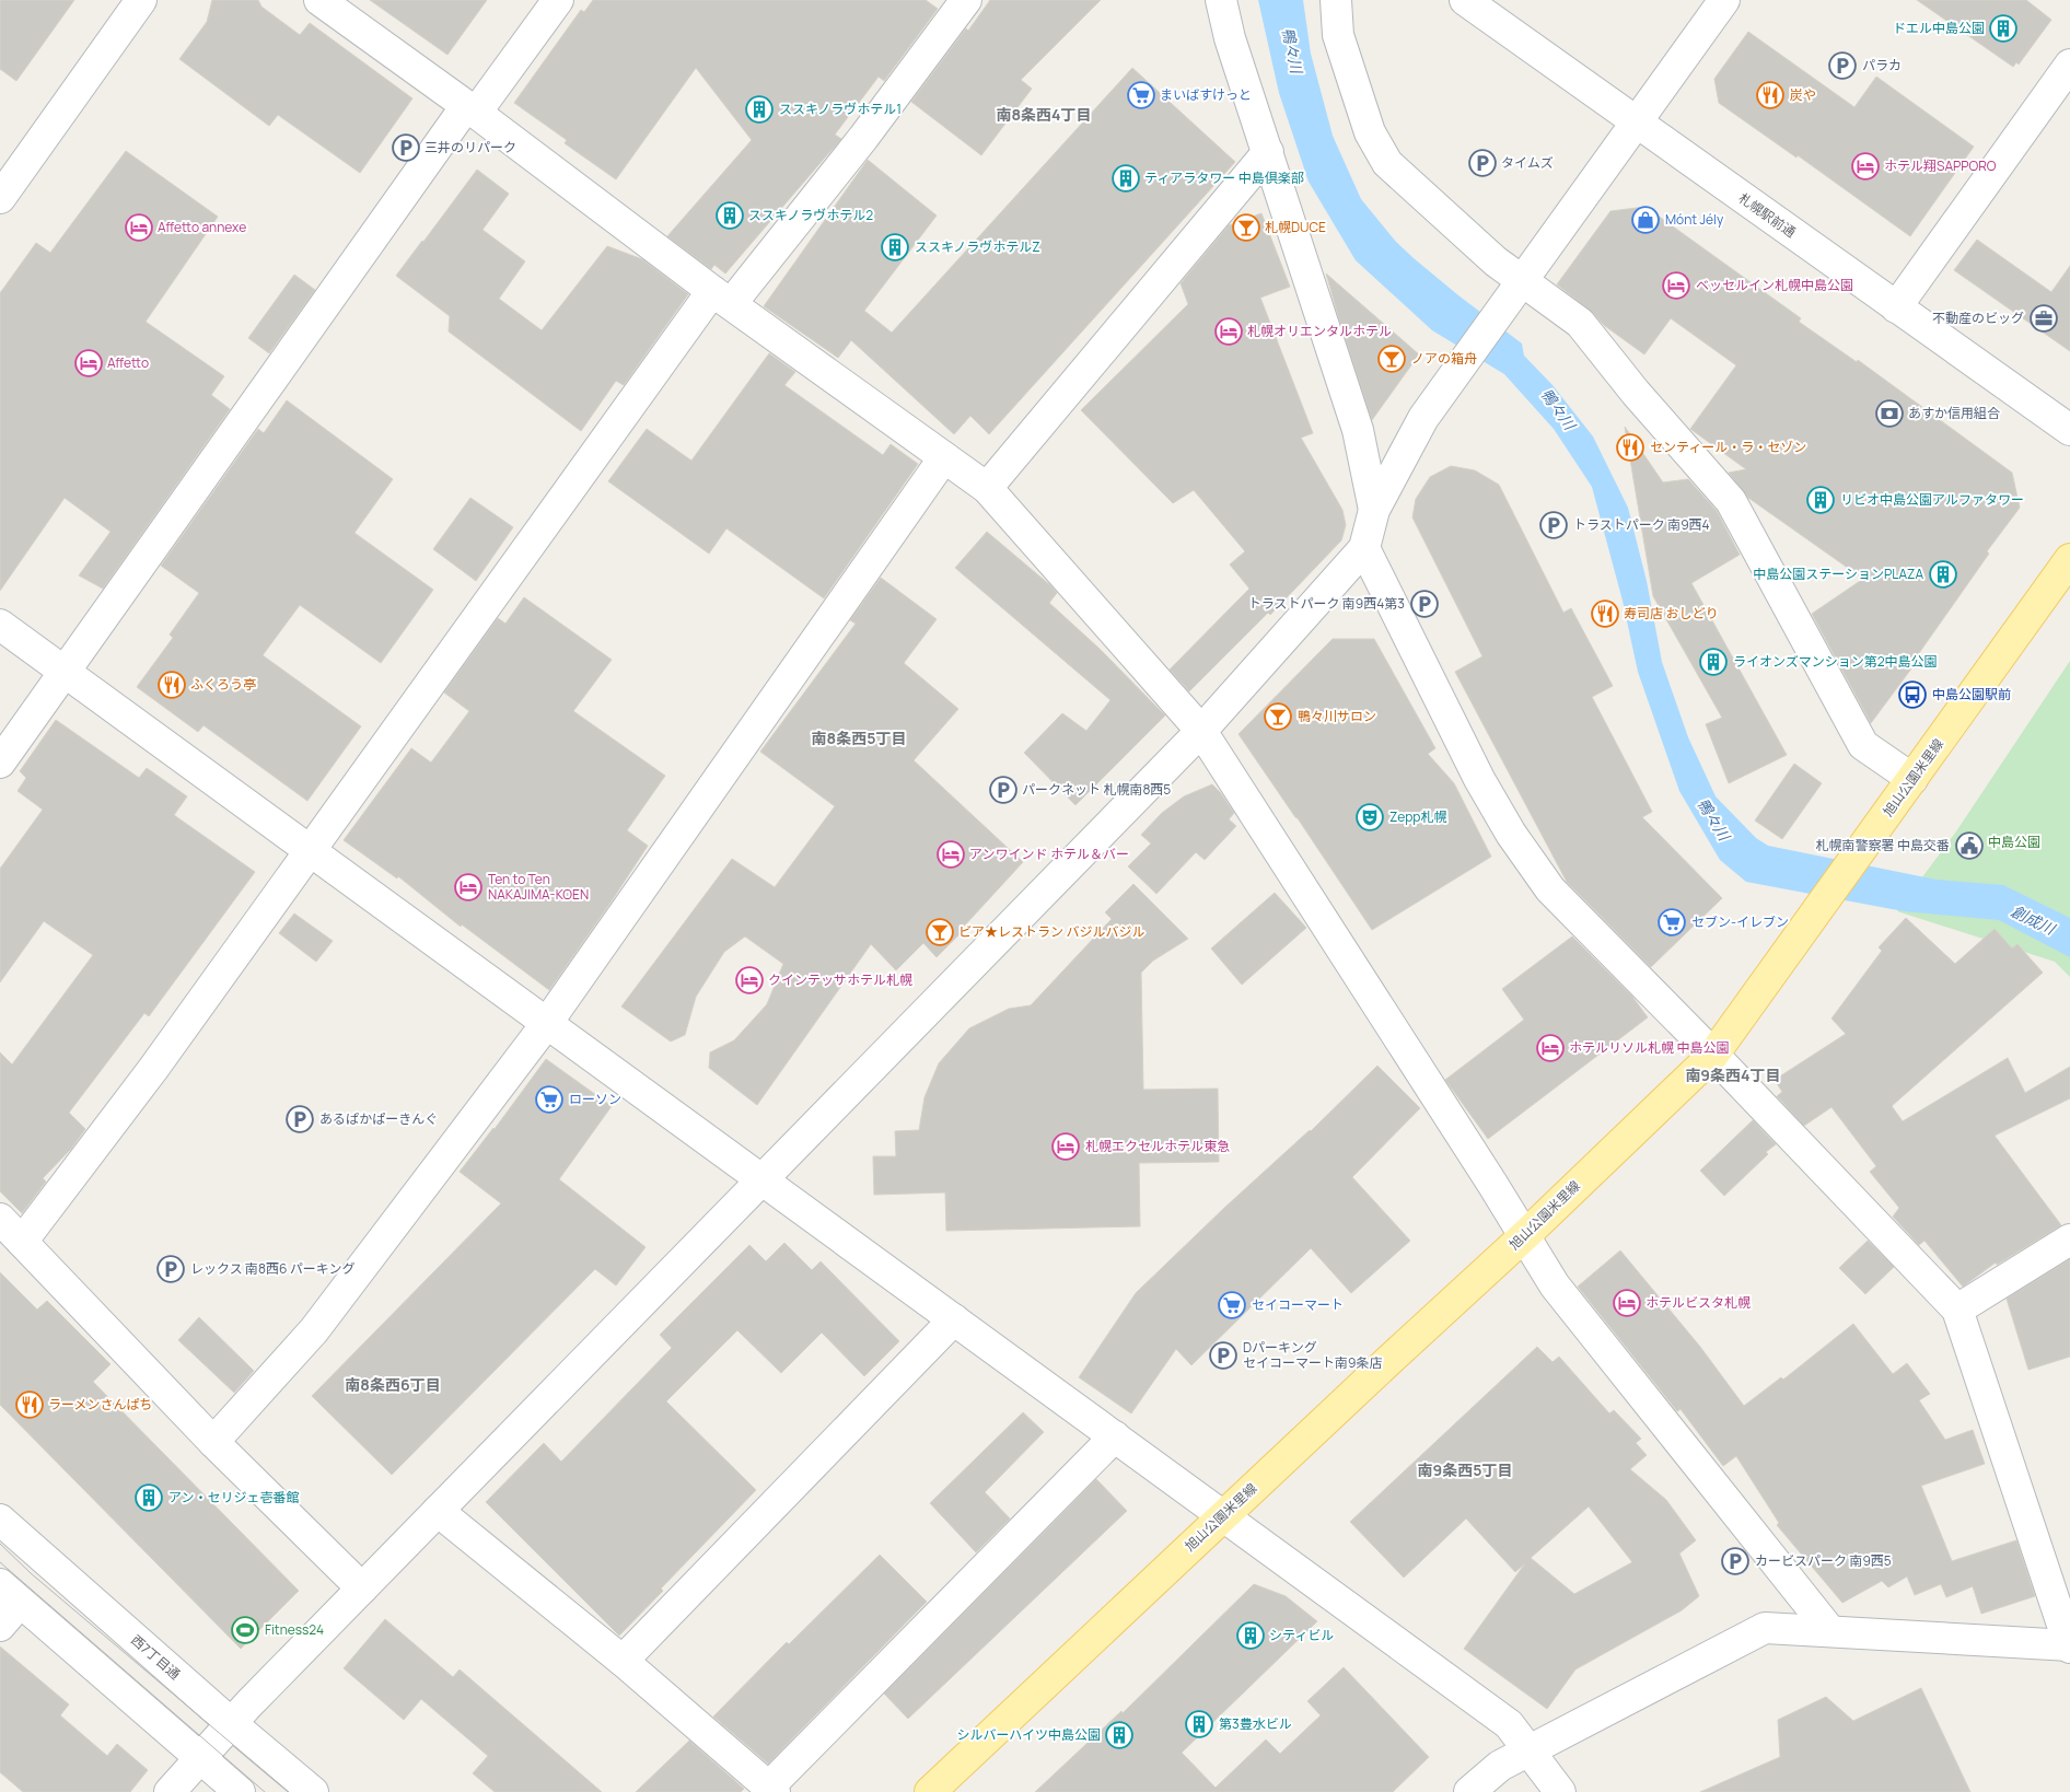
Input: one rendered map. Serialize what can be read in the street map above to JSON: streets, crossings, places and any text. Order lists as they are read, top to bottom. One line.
{"streets":{"main road":["旭山公園米里線"],"street":["札幌駅前通","西7丁目通"]},"districts":["南8条西4丁目","南8条西5丁目","南9条西4丁目","南8条西6丁目","南9条西5丁目"],"water":["鴨々川","創成川"],"parks":["中島公園"],"places":{"building":["ドエル中島公園","ススキノラヴホテル1","ティアラタワー 中島倶楽部","ススキノラヴホテル2","ススキノラヴホテルZ","リビオ中島公園アルファタワー","中島公園ステーションPLAZA","ライオンズマンション第2中島公園","アン・セリジェ壱番館","シティビル","第3豊水ビル","シルバーハイツ中島公園"],"parking":["パラカ","三井のリパーク","タイムズ","トラストパーク 南9西4","トラストパーク 南9西4第3","パークネット 札幌南8西5","あるぱかぱーきんぐ","レックス 南8西6 パーキング","Dパーキング セイコーマート南9条店","カービスパーク 南9西5"],"supermarket":["まいばすけっと","セブン-イレブン","ローソン","セイコーマート"],"restaurant":["炭や","センティール・ラ・セゾン","寿司店 おしどり","ふくろう亭","ラーメンさんぱち"],"hotel":["ホテル翔SAPPORO","Affetto annexe","ベッセルイン札幌中島公園","札幌オリエンタルホテル","Affetto","アンワインド ホテル＆バー","Ten to Ten NAKAJIMA-KOEN","クインテッサホテル札幌","ホテルリソル札幌 中島公園","札幌エクセルホテル東急","ホテルビスタ札幌"],"shop":["Mónt Jély"],"bar":["札幌DUCE","ノアの箱舟","鴨々川サロン","ビア★レストラン バジルバジル"],"office":["不動産のビッグ"],"bank":["あすか信用組合"],"bus stop":["中島公園駅前"],"theatre":["Zepp札幌"],"public building":["札幌南警察署 中島交番"],"sports":["Fitness24"]}}
